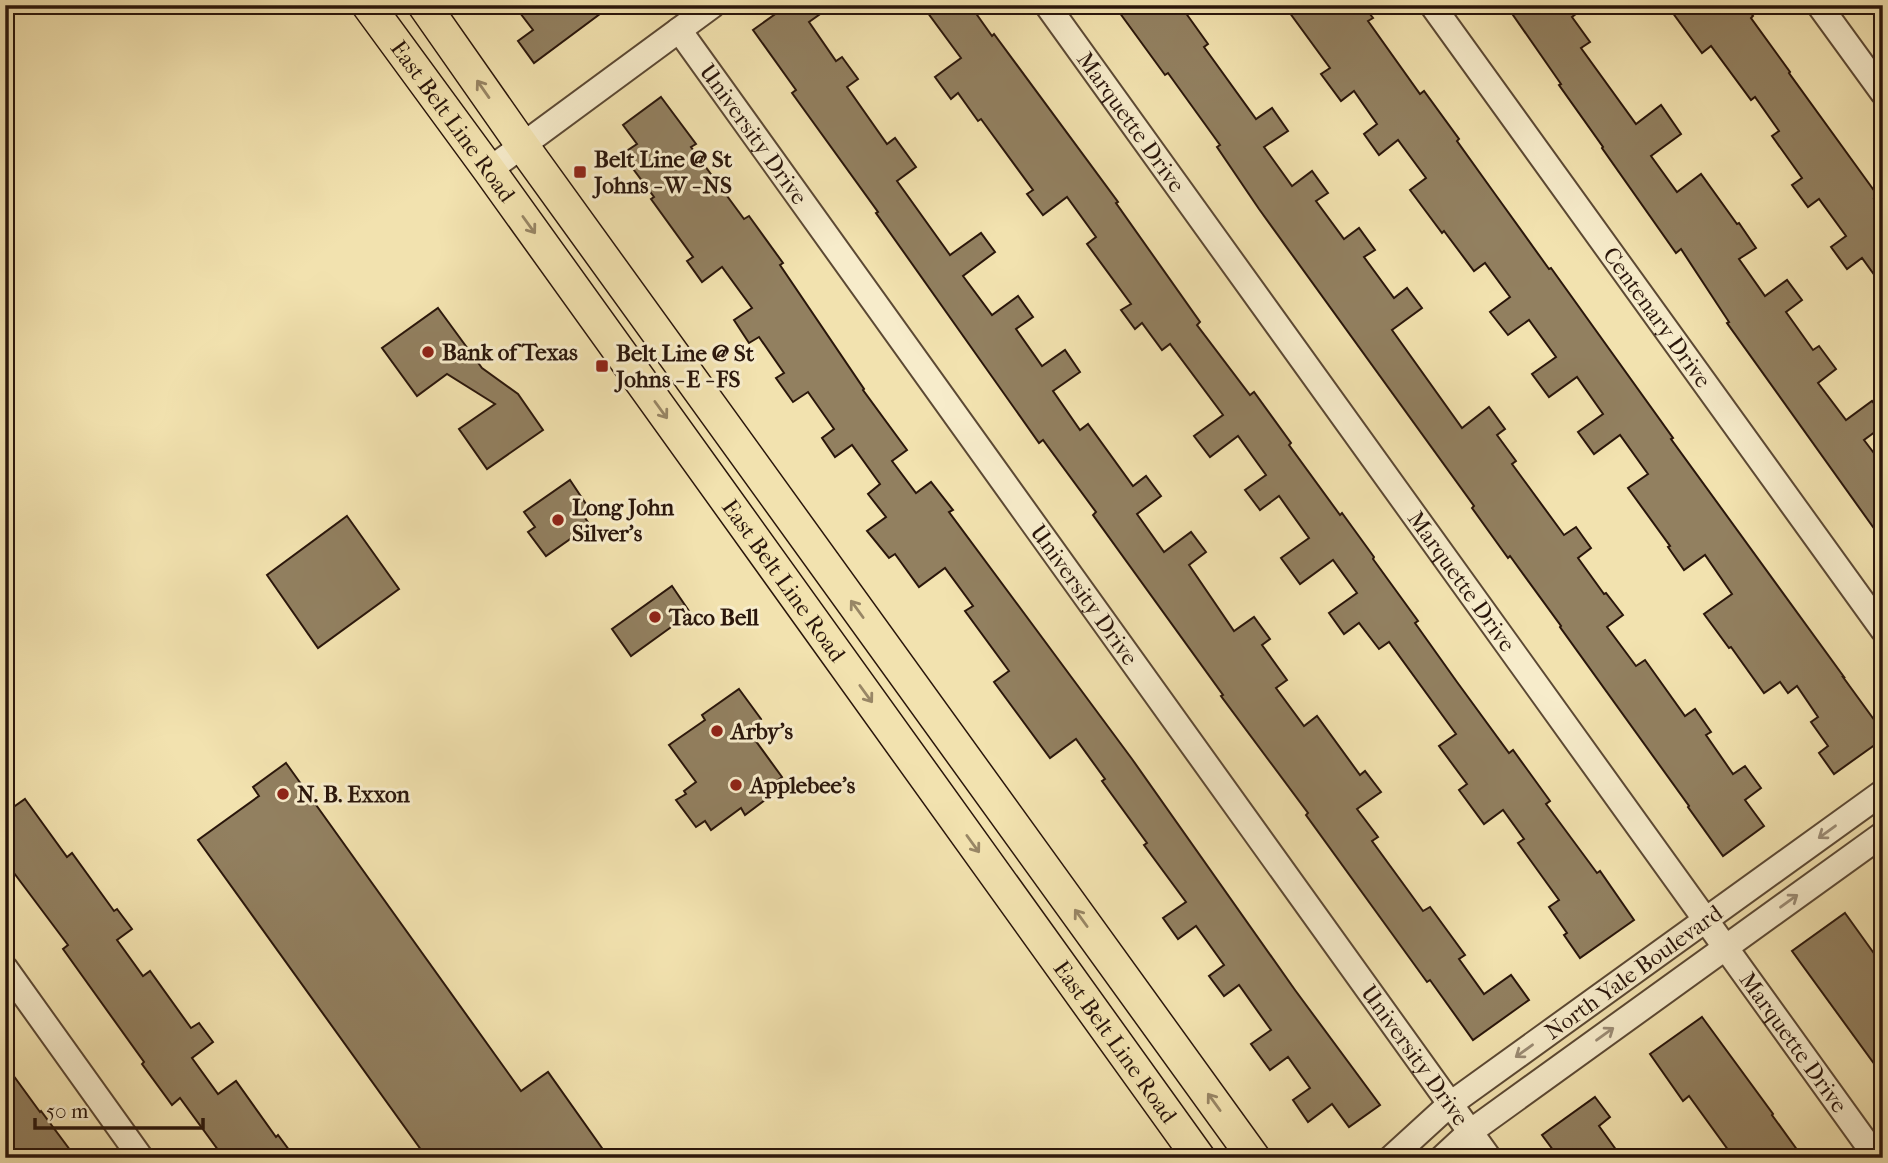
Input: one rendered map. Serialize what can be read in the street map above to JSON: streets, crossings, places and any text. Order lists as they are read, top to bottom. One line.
{"streets":{"main road":["East Belt Line Road"],"street":["Marquette Drive","University Drive","Centenary Drive","North Yale Boulevard"]},"crossings":[["Marquette Drive","North Yale Boulevard"],["University Drive","North Yale Boulevard"]],"places":{"transit":["Belt Line @ St Johns - W - NS","Belt Line @ St Johns - E - FS"],"other":["Bank of Texas","Long John Silver's","Taco Bell","Arby's","Applebee's","N. B. Exxon"]},"scale_bar":"50 m"}
